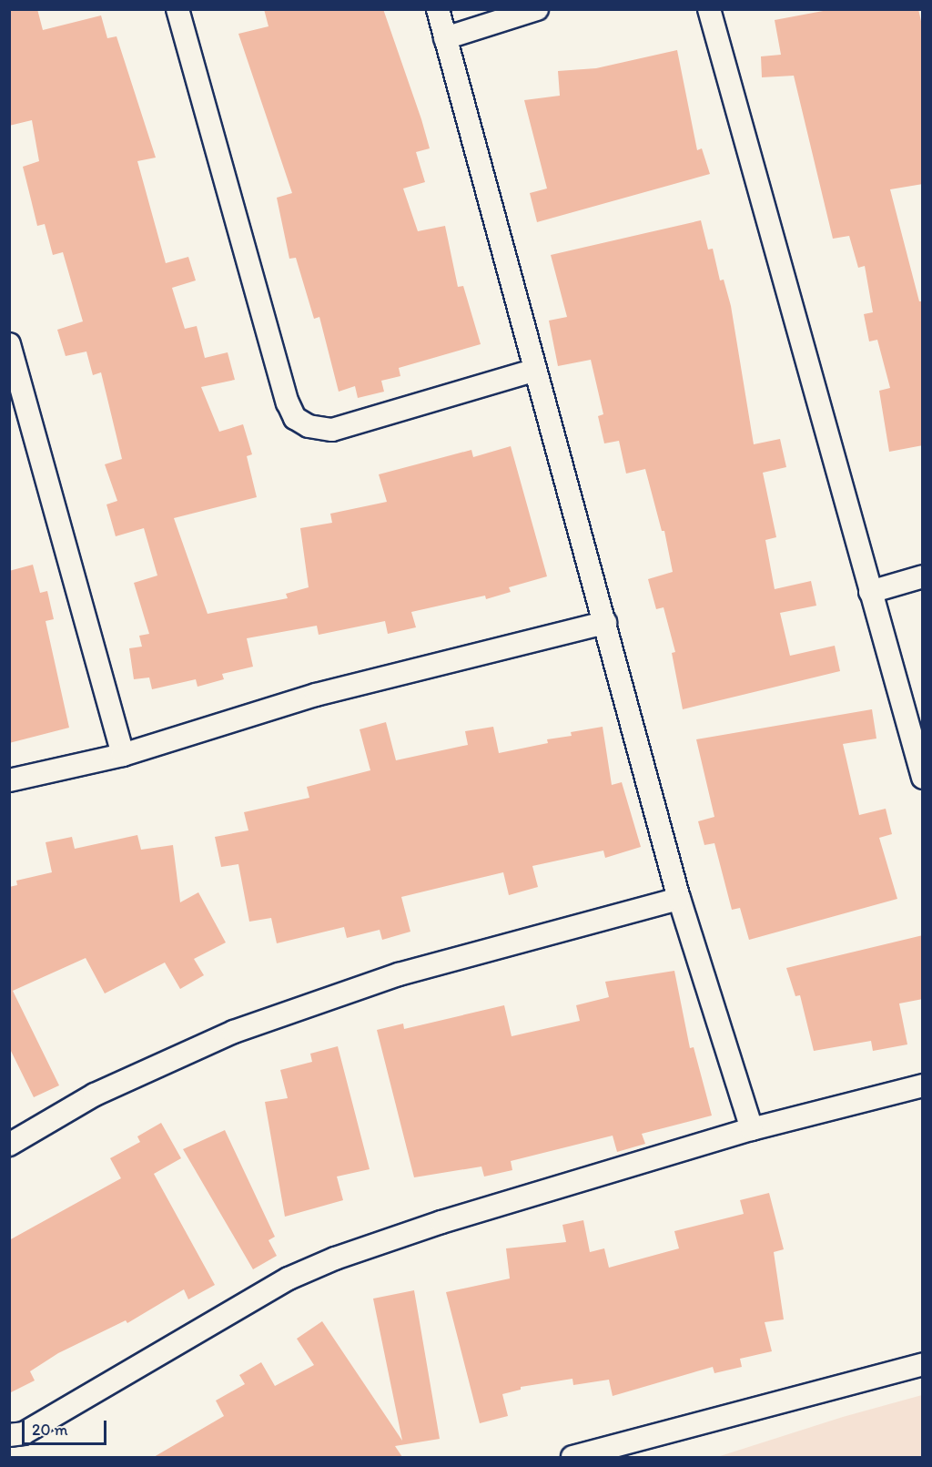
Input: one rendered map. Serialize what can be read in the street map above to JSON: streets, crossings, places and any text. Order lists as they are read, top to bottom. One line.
{"scale_bar":"20 m"}
